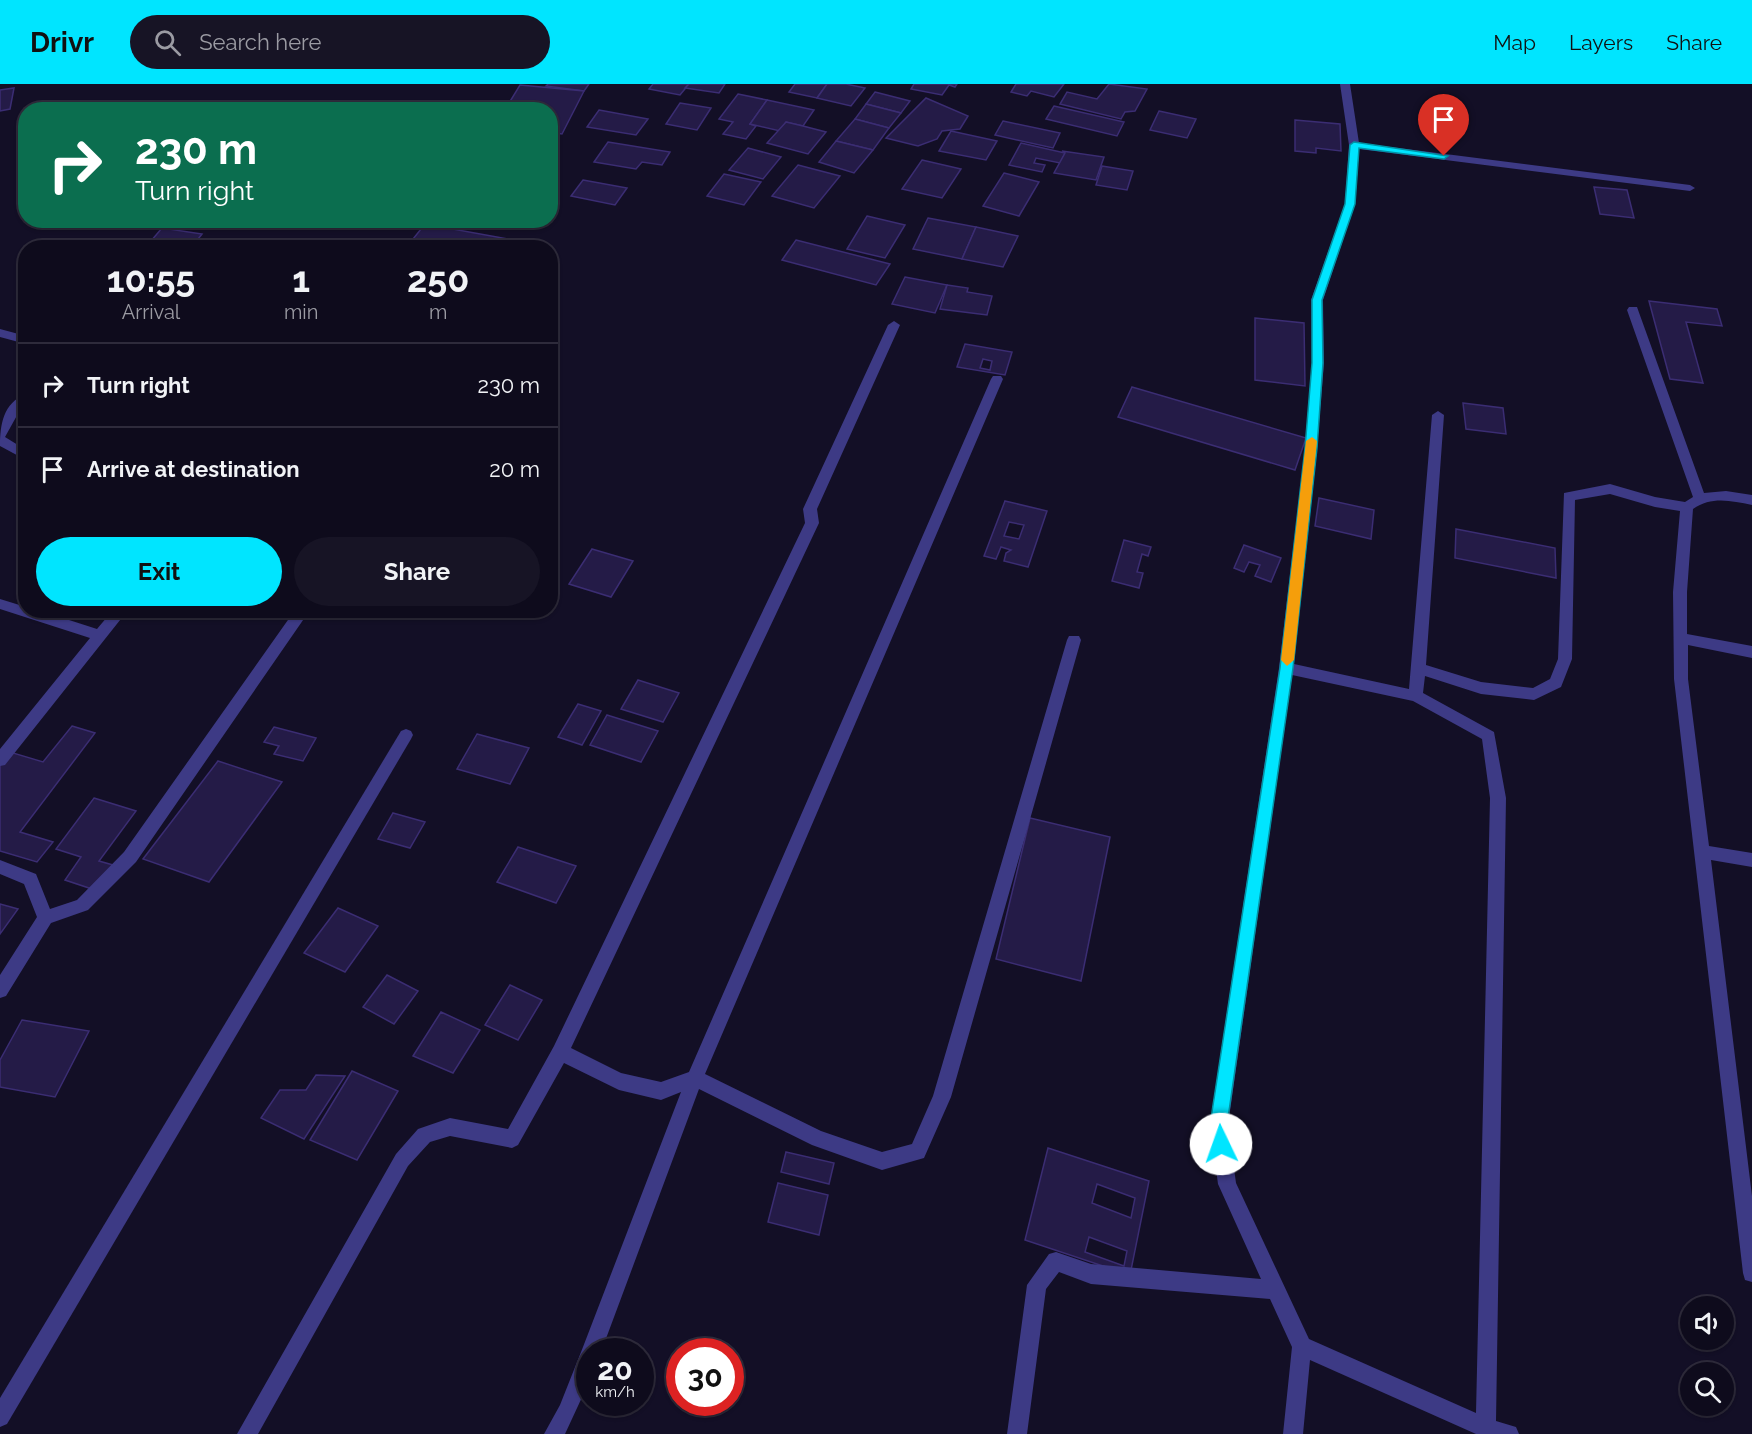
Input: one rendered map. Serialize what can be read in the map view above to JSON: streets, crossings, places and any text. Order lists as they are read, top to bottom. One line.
{"page":{"header":"Drivr","search":"Search here","nav":["Map","Layers","Share"],"turn":["230 m","Turn right"],"eta":["10:55","Arrival","1","min","250","m"],"list":[{"name":"Turn right","value":"230 m"},{"name":"Arrive at destination","value":"20 m"}],"buttons":["Exit","Share"],"speed":"20 km/h","limit":"30"}}
